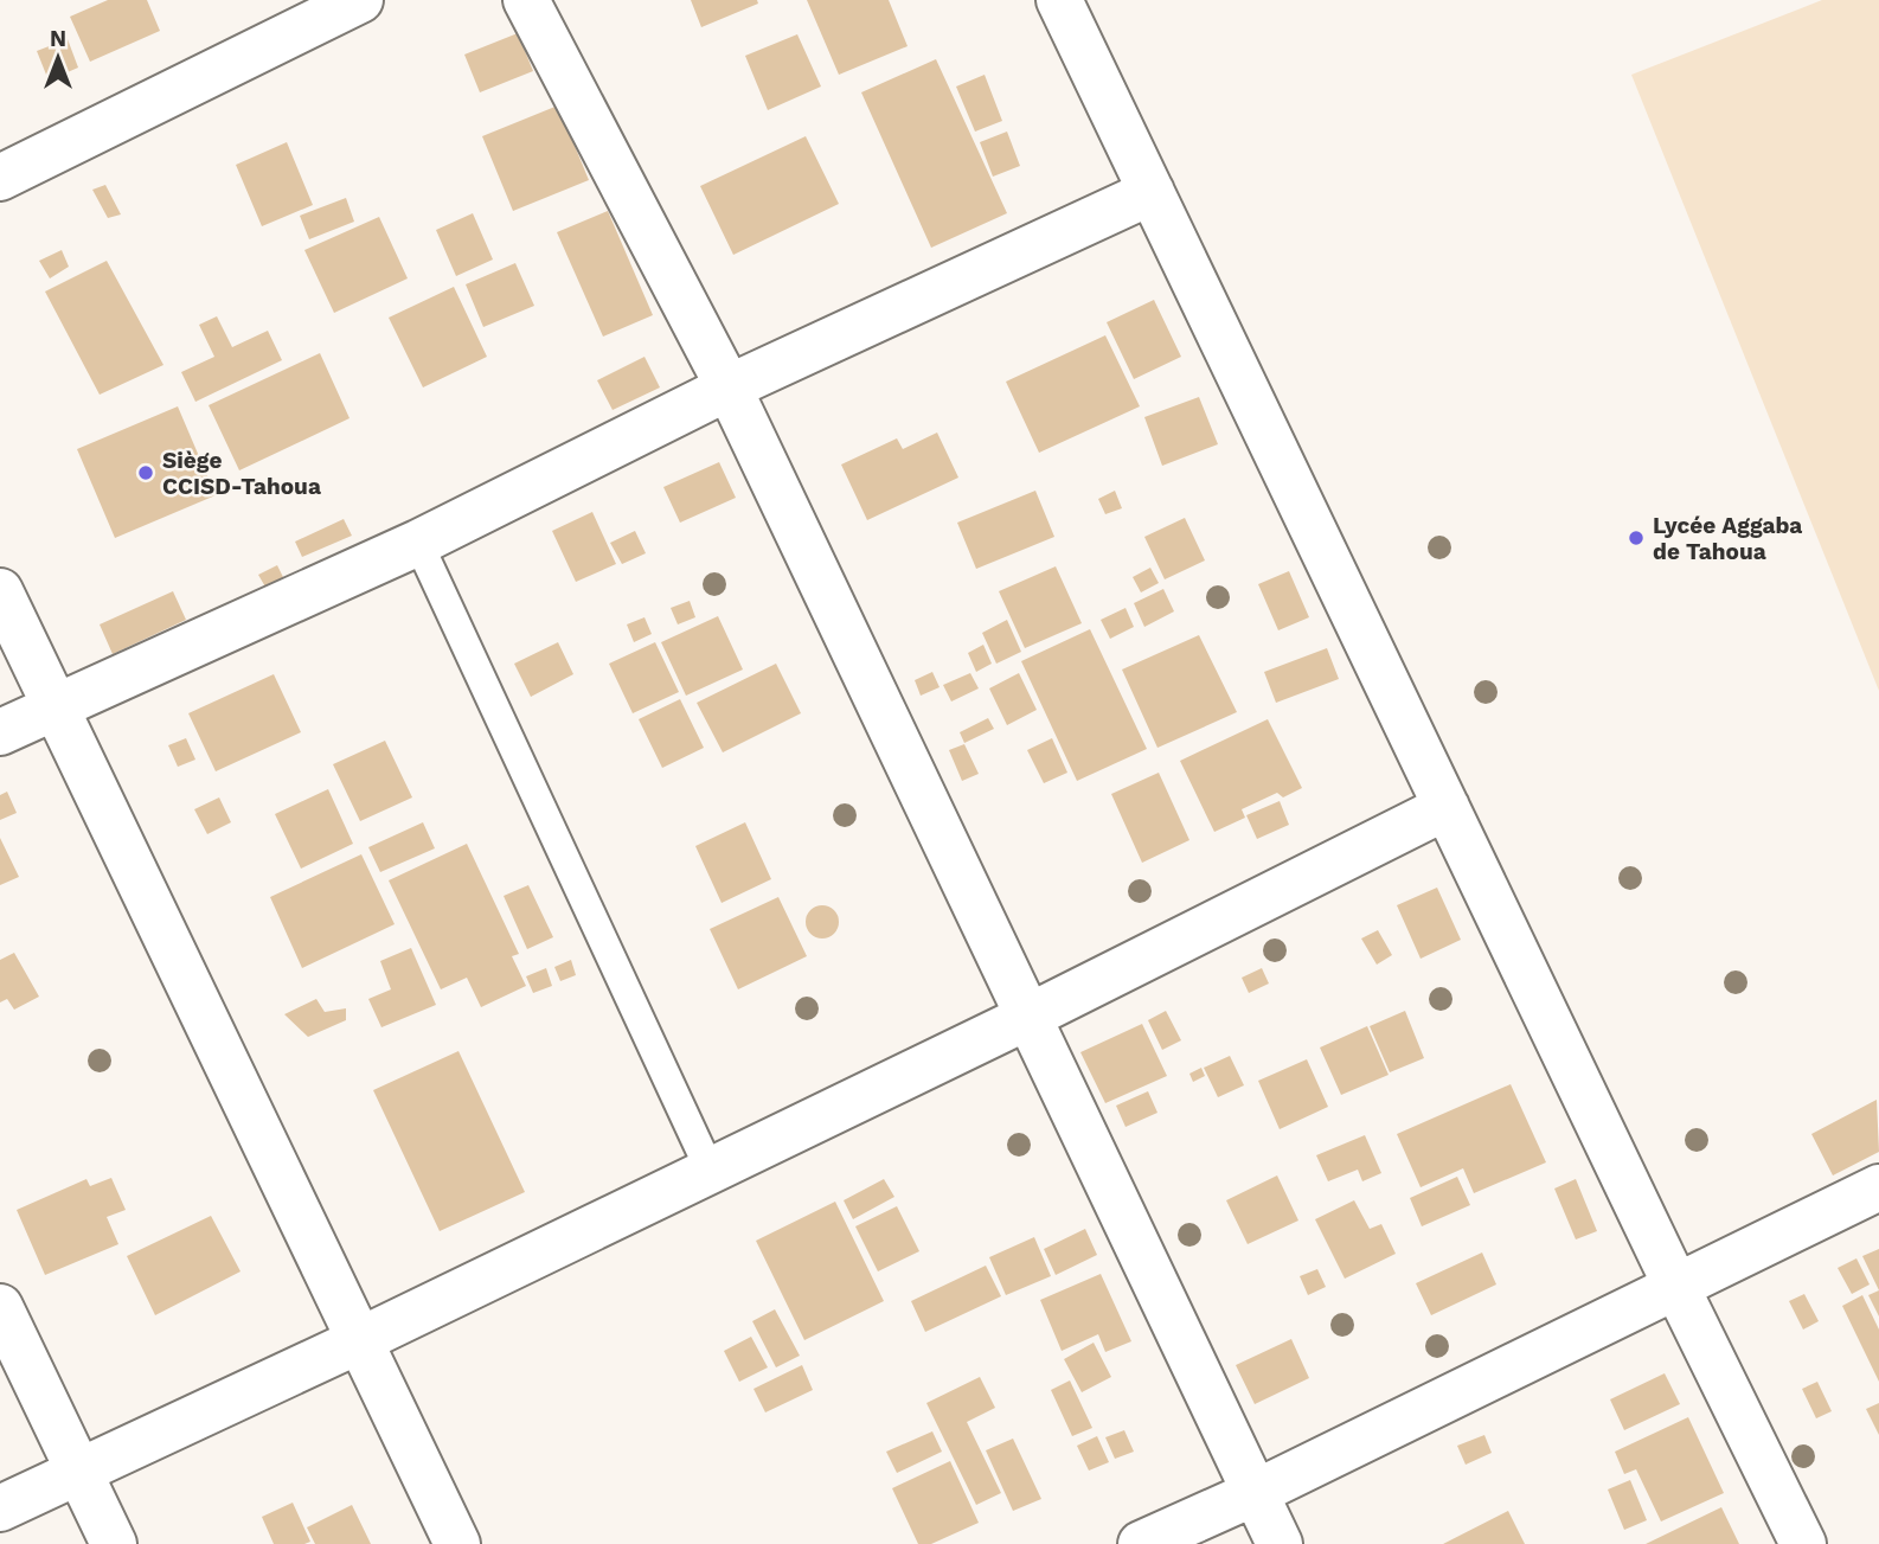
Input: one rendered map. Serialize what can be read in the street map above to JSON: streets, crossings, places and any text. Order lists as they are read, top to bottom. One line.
{"places":["Siège CCISD-Tahoua","Lycée Aggaba de Tahoua"],"north":"top"}
